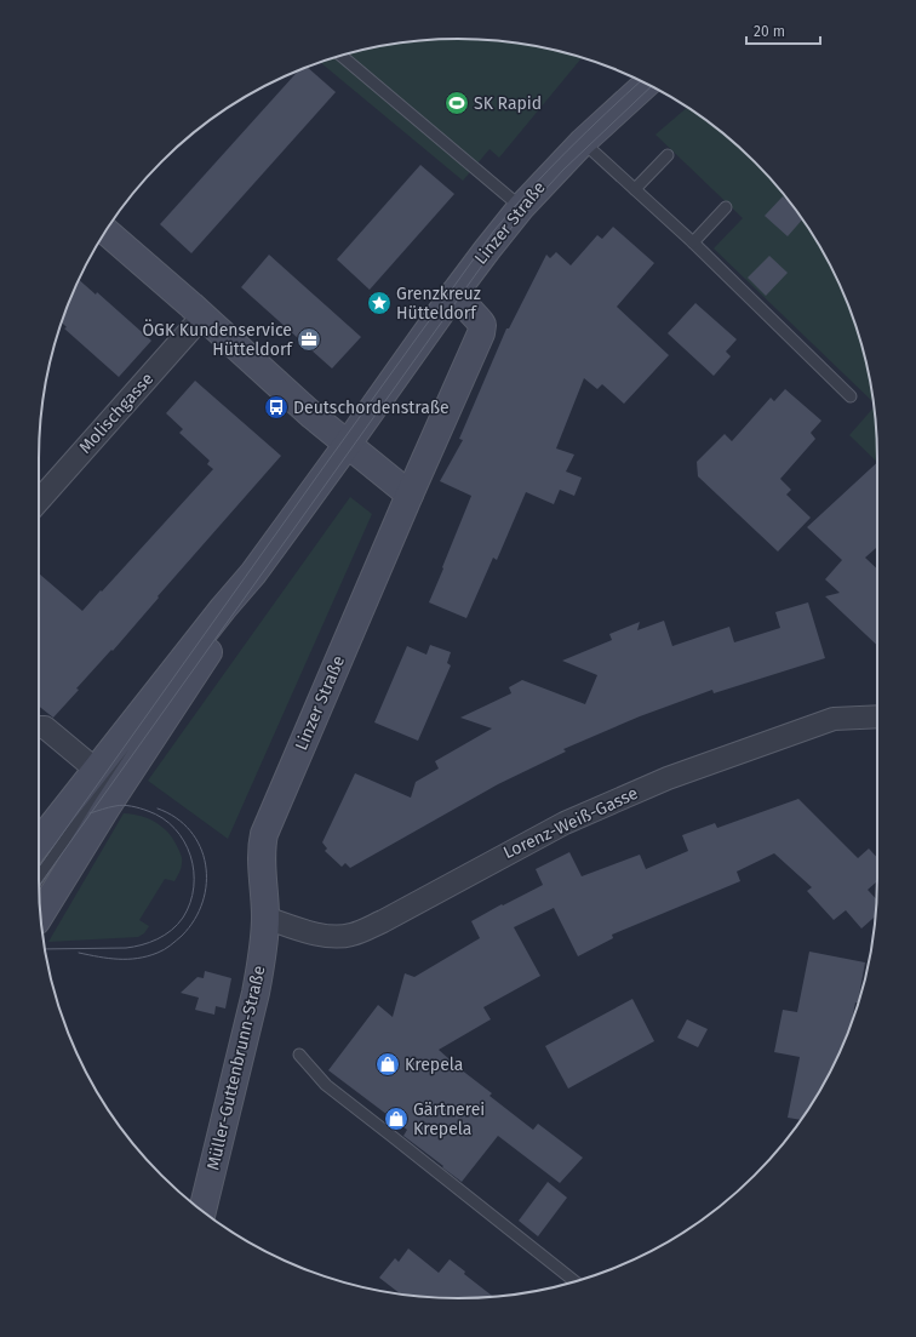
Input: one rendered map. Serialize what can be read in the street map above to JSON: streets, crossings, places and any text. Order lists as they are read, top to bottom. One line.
{"streets":{"main road":["Linzer Straße","Müller-Guttenbrunn-Straße"],"street":["Molischgasse","Lorenz-Weiß-Gasse"]},"crossings":[["Linzer Straße","Lorenz-Weiß-Gasse"],["Linzer Straße","Müller-Guttenbrunn-Straße"],["Lorenz-Weiß-Gasse","Müller-Guttenbrunn-Straße"]],"places":{"sports":["SK Rapid"],"place":["Grenzkreuz Hütteldorf"],"office":["ÖGK Kundenservice Hütteldorf"],"bus stop":["Deutschordenstraße"],"shop":["Krepela","Gärtnerei Krepela"]},"scale_bar":"20 m"}
